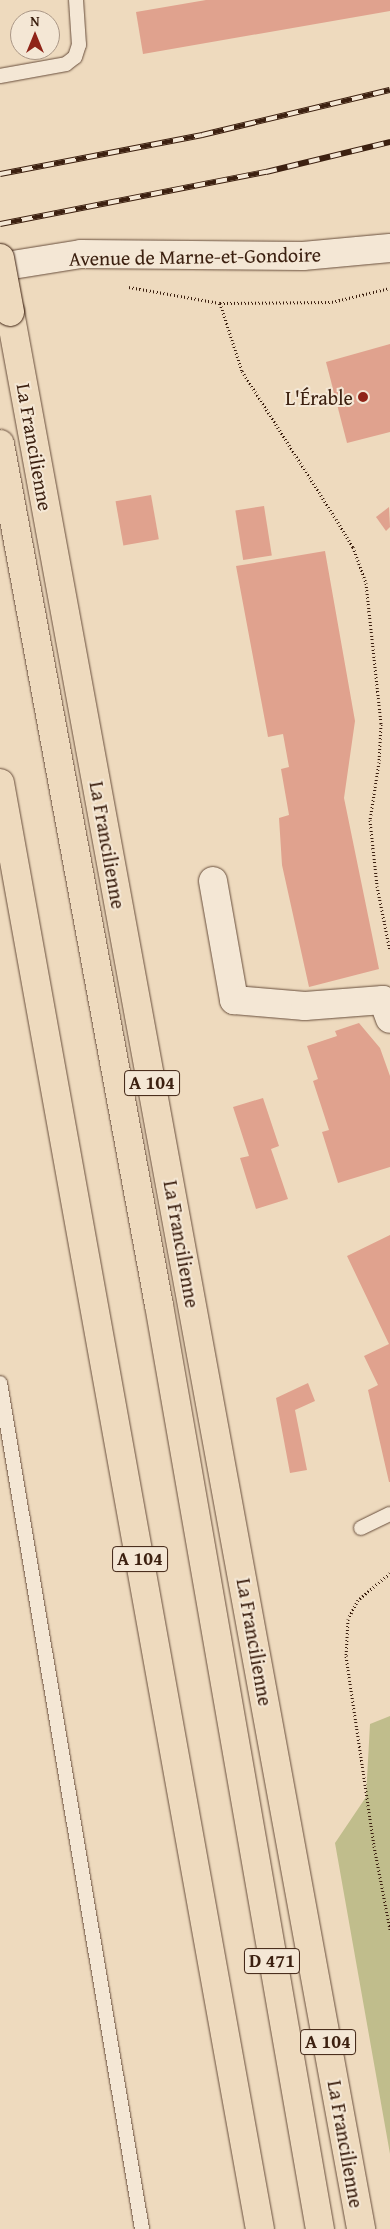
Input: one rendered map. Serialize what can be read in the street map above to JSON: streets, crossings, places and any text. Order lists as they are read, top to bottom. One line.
{"streets":{"main road":["La Francilienne","A 104","D 471"],"street":["Avenue de Marne-et-Gondoire"]},"places":["L'Érable"],"north":"top"}
